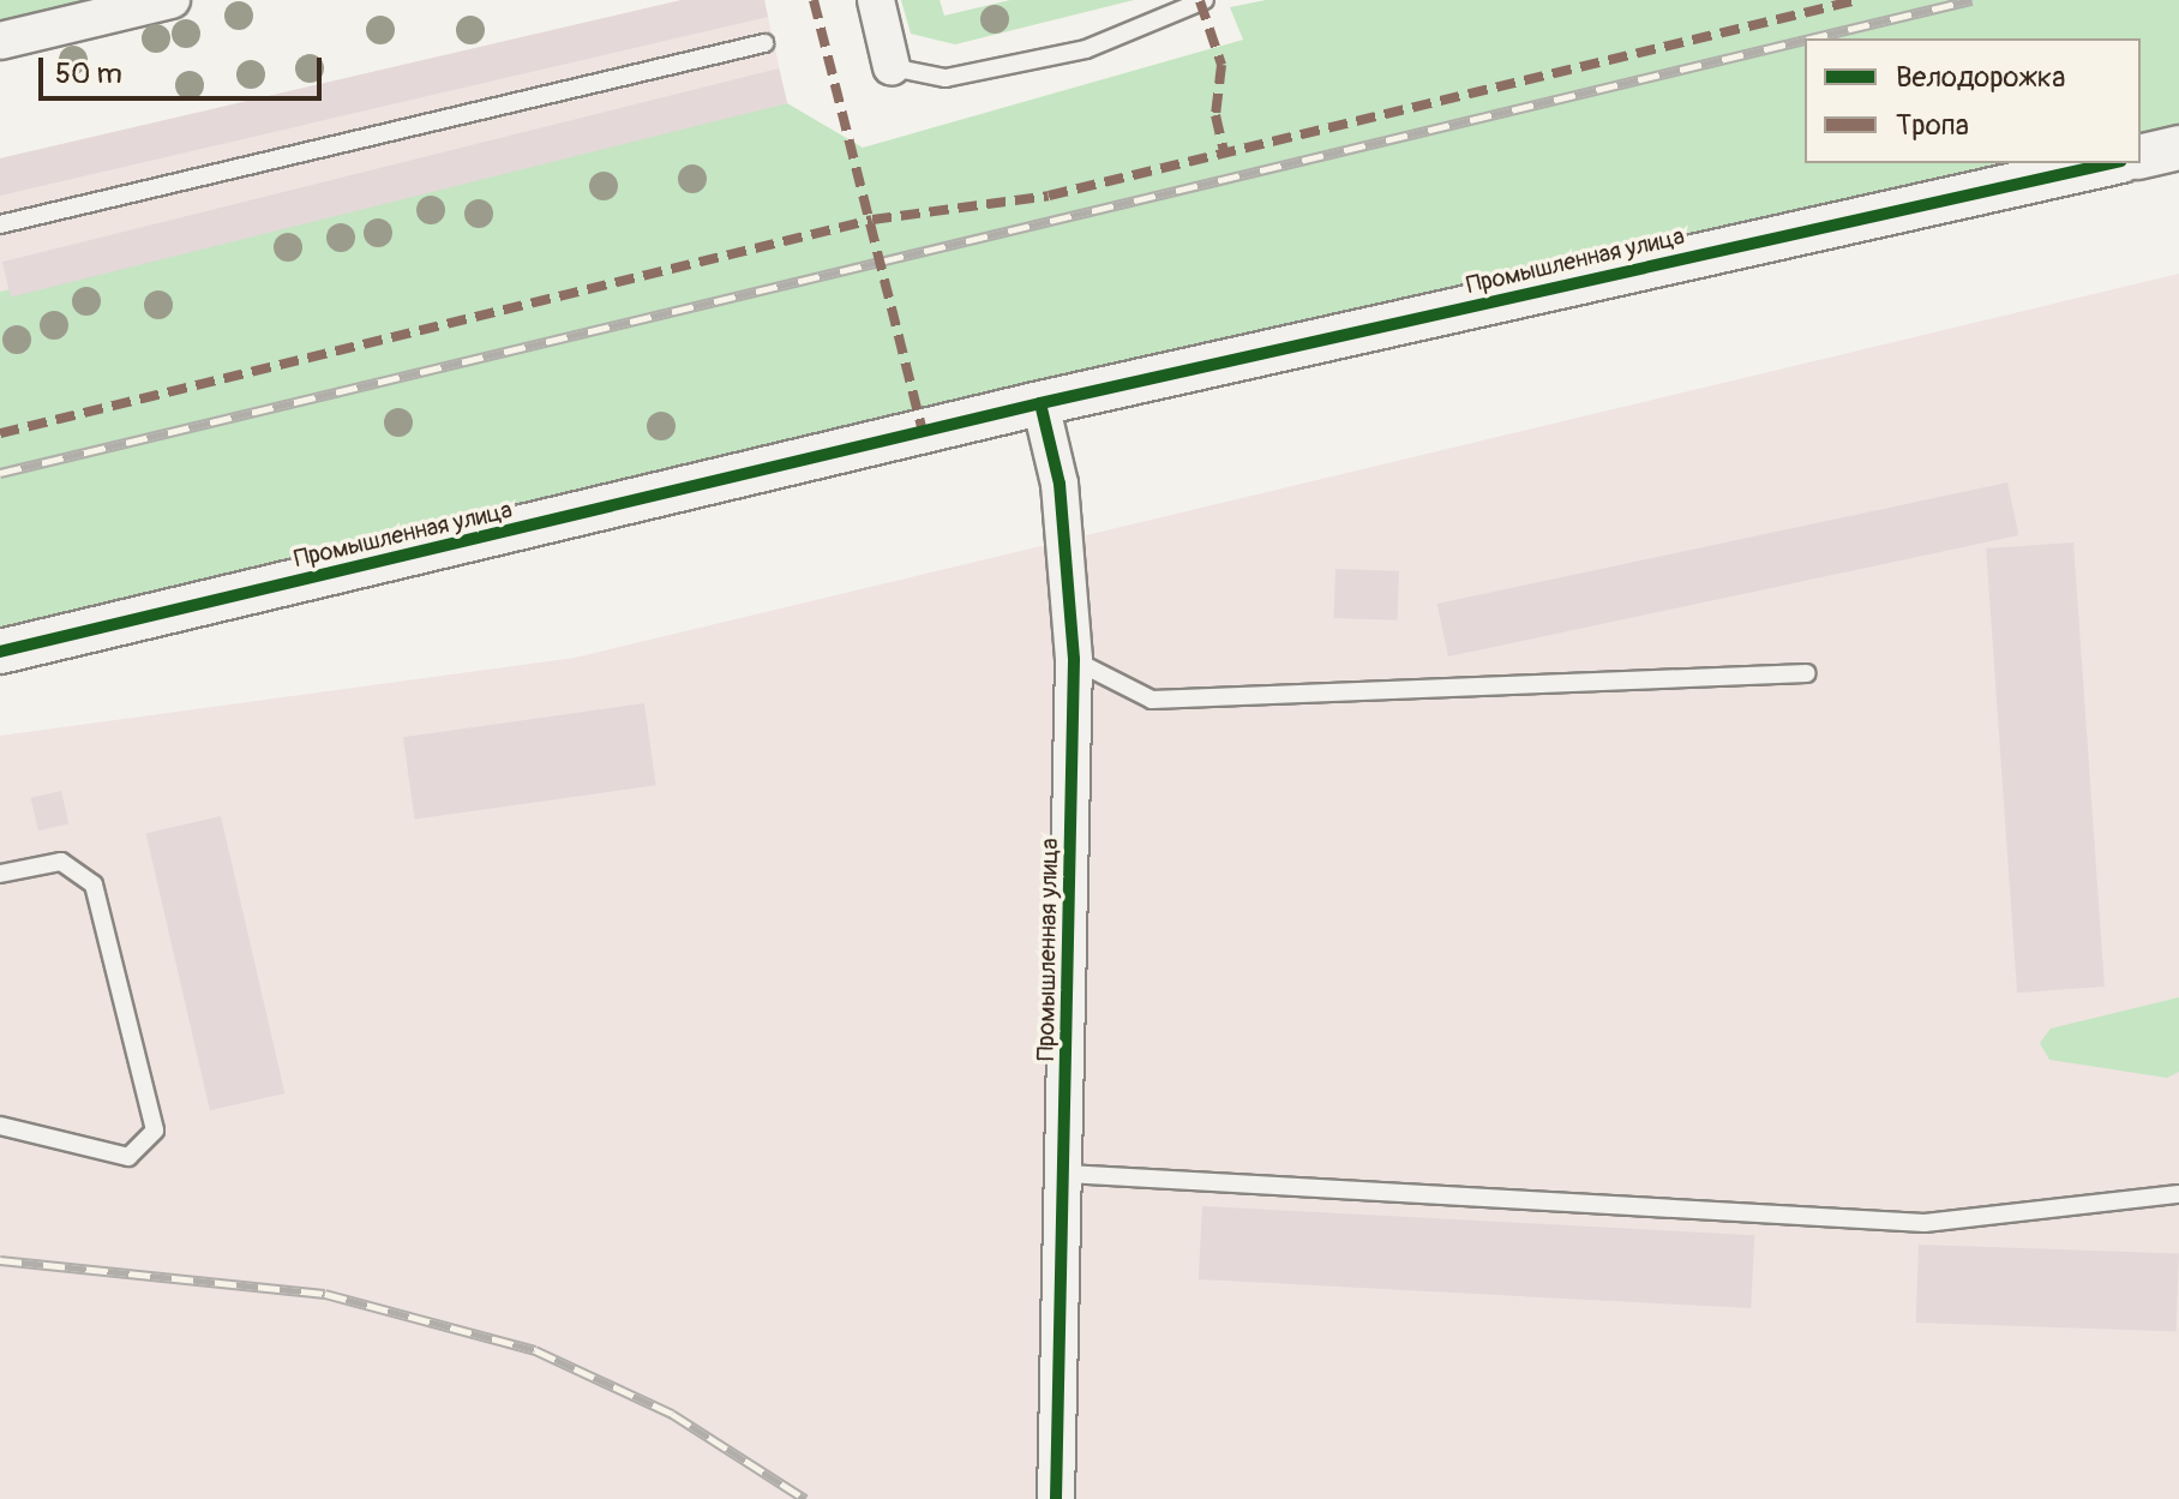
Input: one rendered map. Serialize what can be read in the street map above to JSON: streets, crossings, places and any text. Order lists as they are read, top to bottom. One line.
{"streets":{"street":["Промышленная улица"]},"legend":["Велодорожка","Тропа"],"scale_bar":"50 m"}
